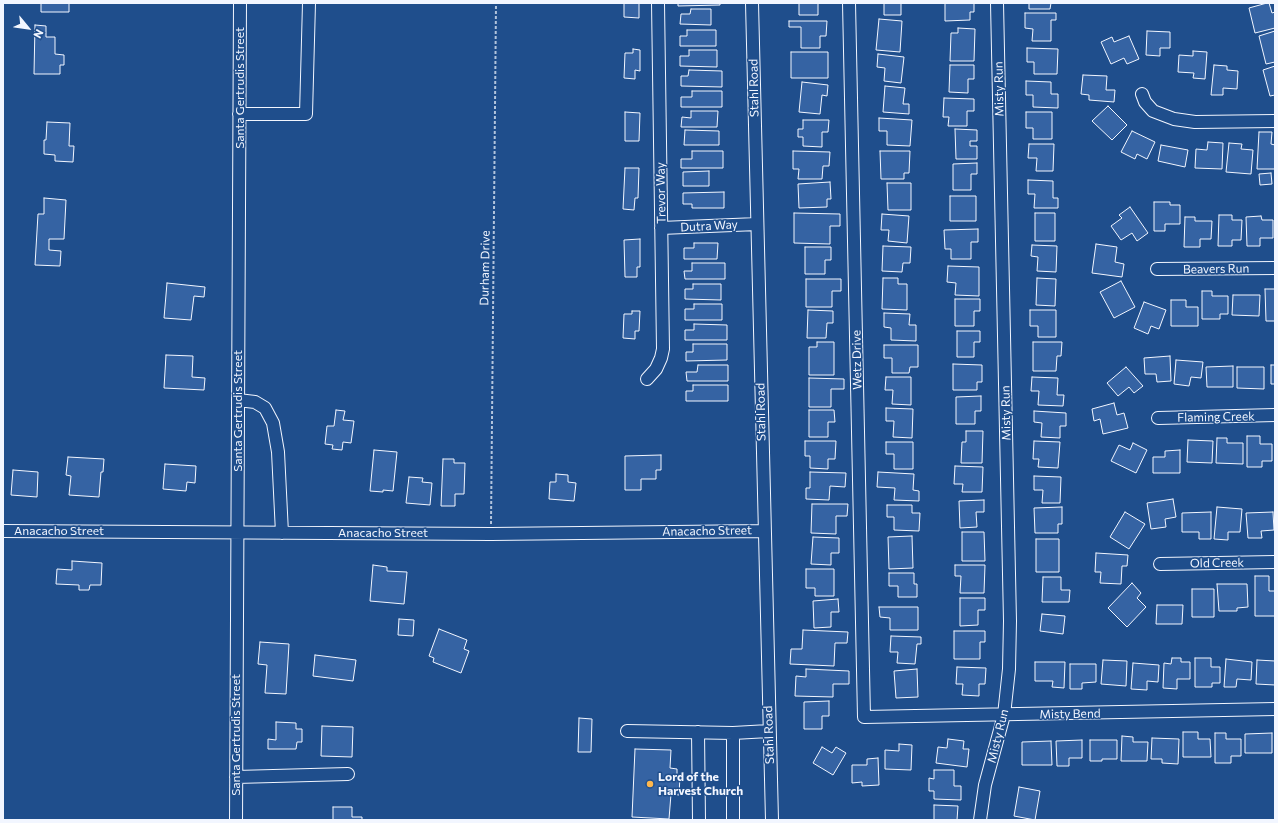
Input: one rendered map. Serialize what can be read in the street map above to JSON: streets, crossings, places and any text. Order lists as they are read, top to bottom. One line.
{"streets":{"street":["Santa Gertrudis Street","Stahl Road","Misty Run","Trevor Way","Dutra Way","Beavers Run","Wetz Drive","Flaming Creek","Anacacho Street","Old Creek","Misty Bend"],"path":["Durham Drive"]},"crossings":[["Santa Gertrudis Street","Anacacho Street"],["Stahl Road","Dutra Way"],["Stahl Road","Anacacho Street"],["Misty Run","Misty Bend"],["Trevor Way","Dutra Way"],["Durham Drive","Anacacho Street"],["Wetz Drive","Misty Bend"]],"places":["Lord of the Harvest Church"],"north":"bottom right"}
